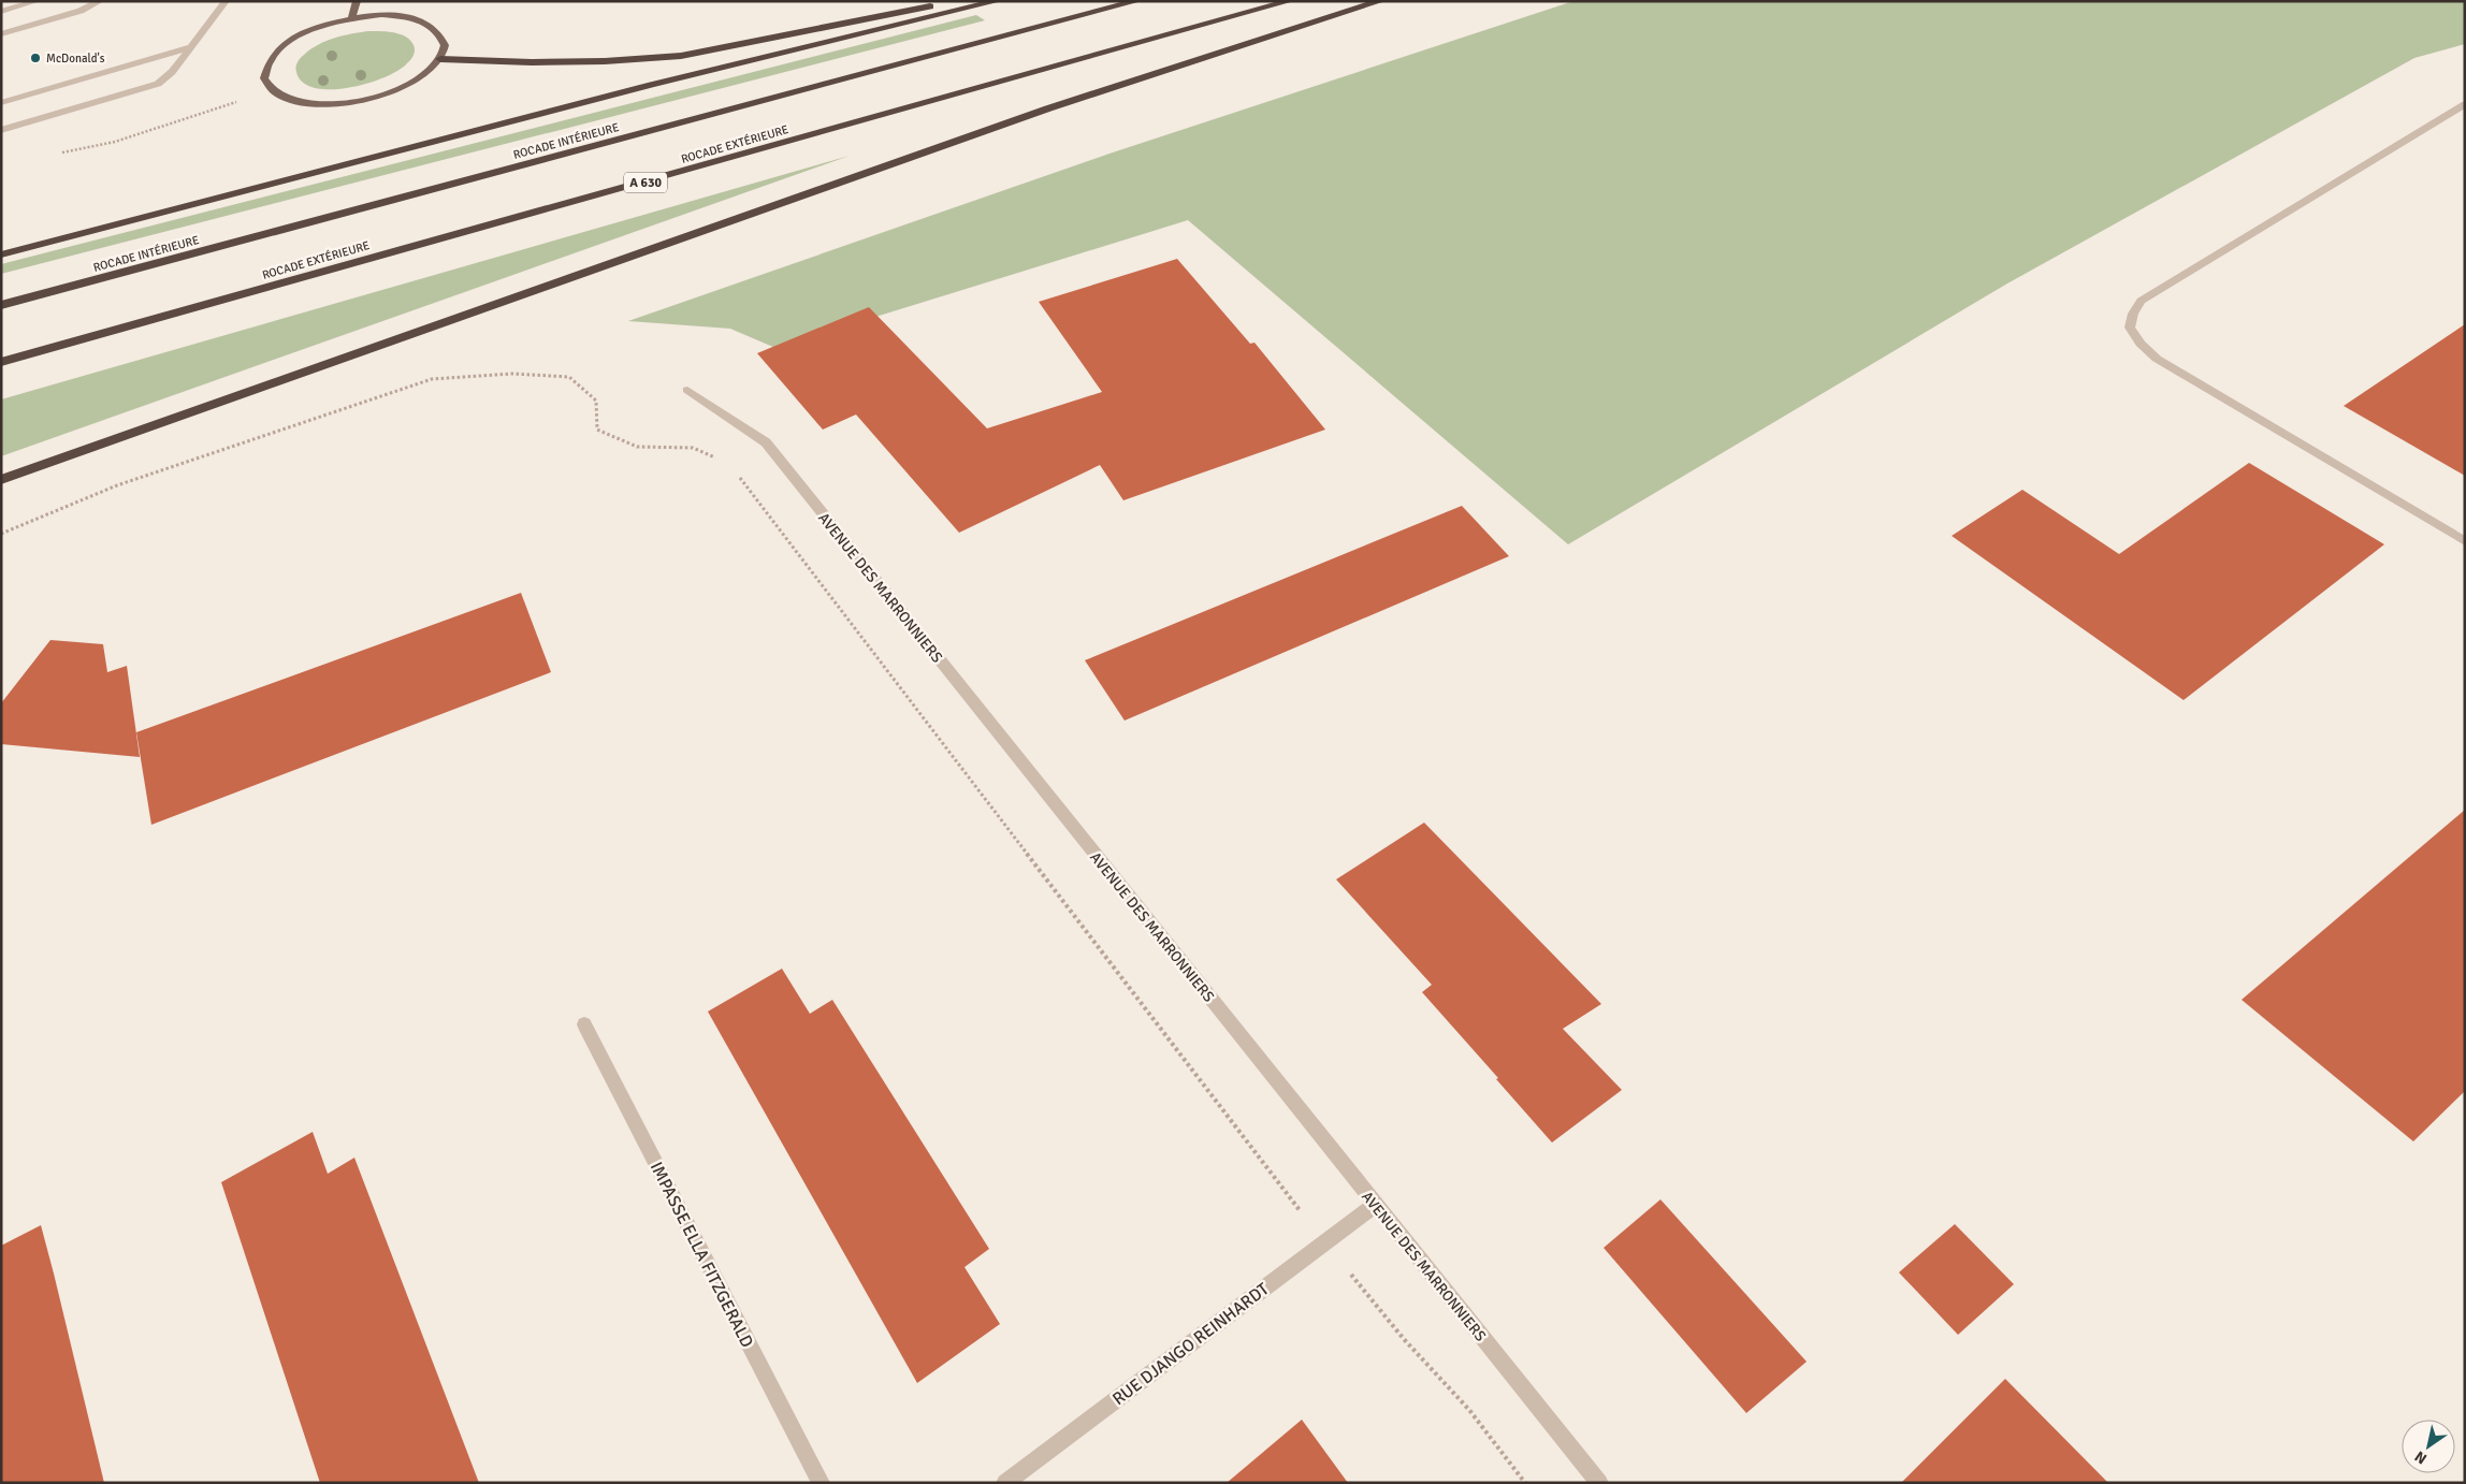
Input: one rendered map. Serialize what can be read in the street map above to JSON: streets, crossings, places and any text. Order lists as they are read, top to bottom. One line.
{"streets":{"highway":["ROCADE INTÉRIEURE","ROCADE EXTÉRIEURE","A 630"],"street":["AVENUE DES MARRONNIERS","IMPASSE ELLA FITZGERALD","RUE DJANGO REINHARDT"]},"crossings":[["AVENUE DES MARRONNIERS","RUE DJANGO REINHARDT"]],"places":["McDonald's"],"north":"bottom left"}
